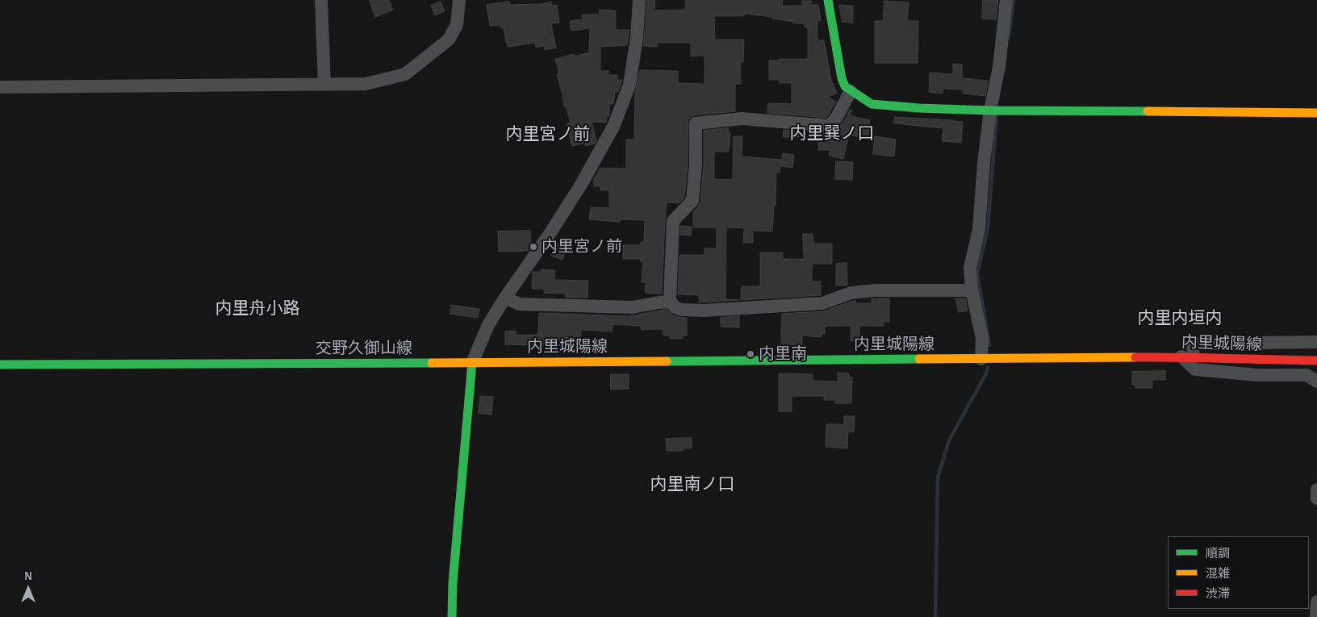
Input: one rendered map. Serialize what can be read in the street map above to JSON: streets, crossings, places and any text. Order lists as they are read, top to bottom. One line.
{"streets":{"main road":["内里城陽線","交野久御山線"]},"crossings":[["内里城陽線","交野久御山線"]],"districts":["内里巽ノ口","内里宮ノ前","内里舟小路","内里内垣内","内里南ノ口"],"places":["内里宮ノ前","内里南"],"legend":["順調","混雑","渋滞"],"north":"top"}
